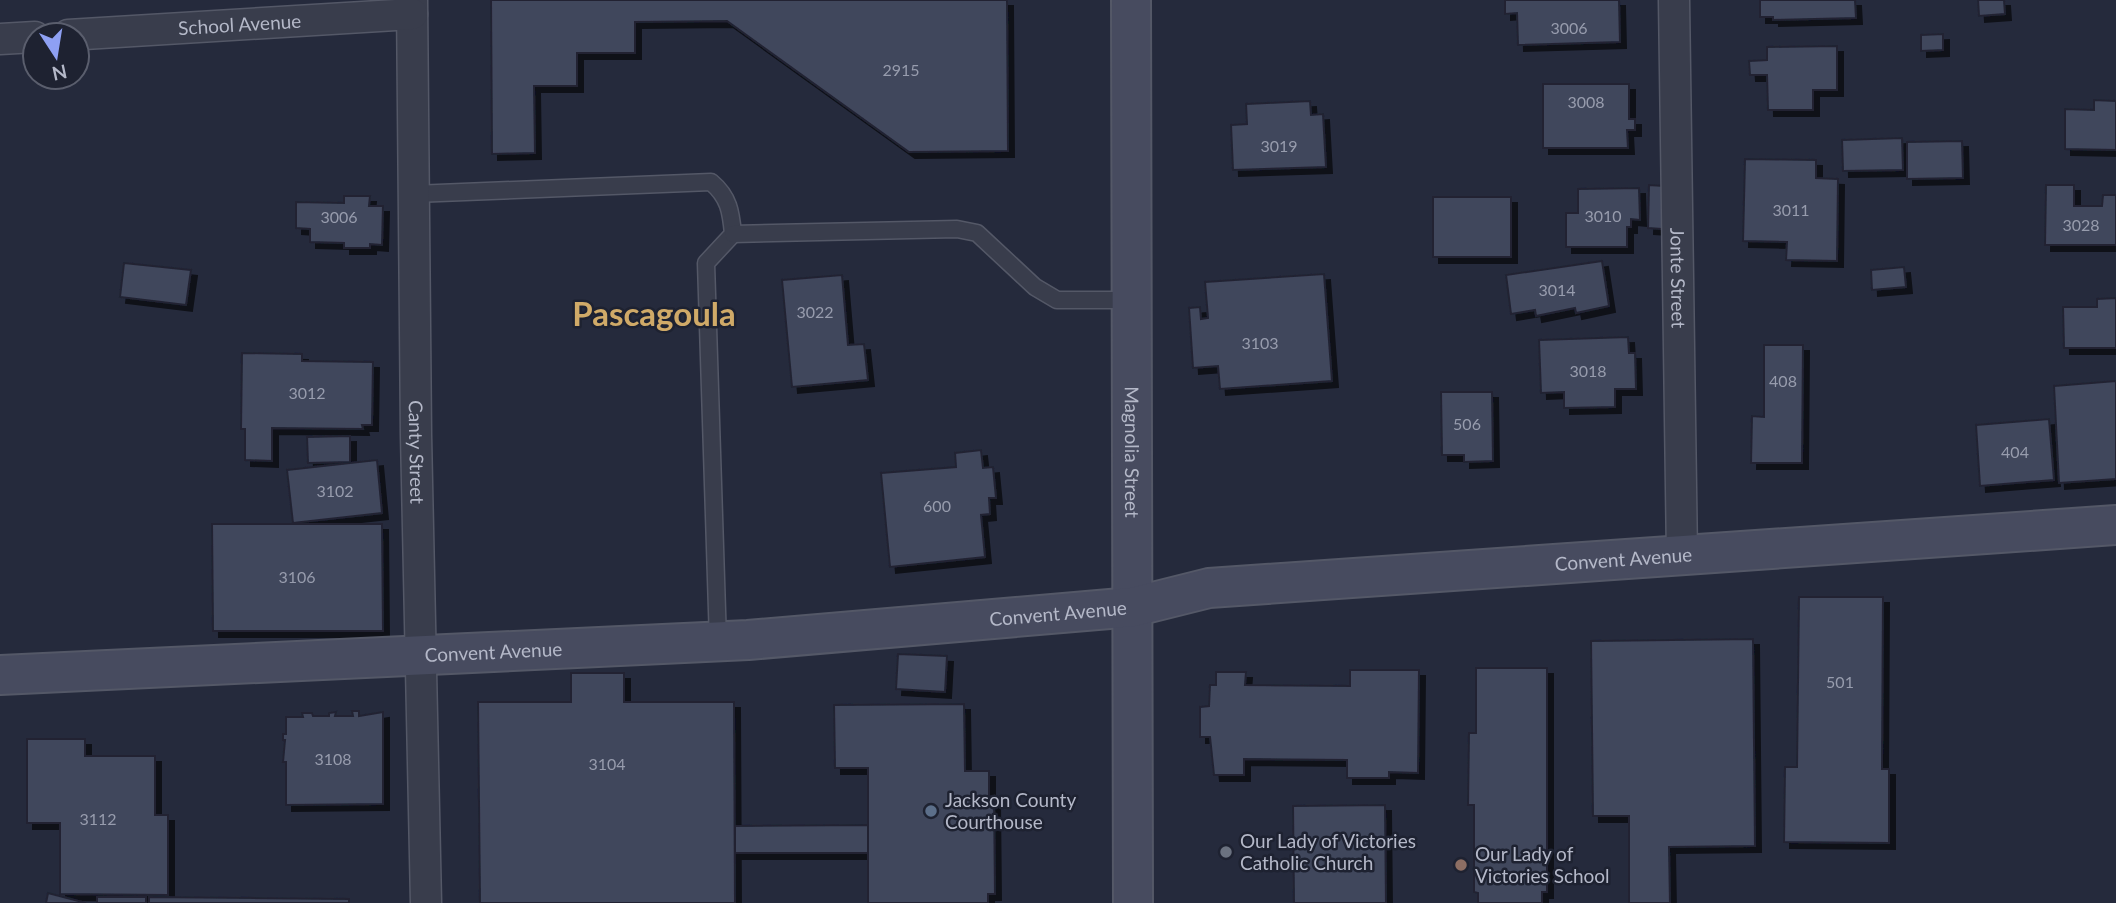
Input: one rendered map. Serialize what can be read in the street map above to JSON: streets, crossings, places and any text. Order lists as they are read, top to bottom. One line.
{"streets":{"street":["School Avenue","Jonte Street","Magnolia Street","Canty Street","Convent Avenue"]},"crossings":[["School Avenue","Canty Street"],["Jonte Street","Convent Avenue"],["Magnolia Street","Convent Avenue"],["Canty Street","Convent Avenue"]],"districts":["Pascagoula"],"places":["Jackson County Courthouse","Our Lady of Victories Catholic Church","Our Lady of Victories School"],"house_numbers":["3006","2915","3008","3019","3011","3010","3006","3028","3014","3022","3103","3018","408","3012","506","404","3102","600","3106","501","3108","3104","3112"],"north":"bottom"}
